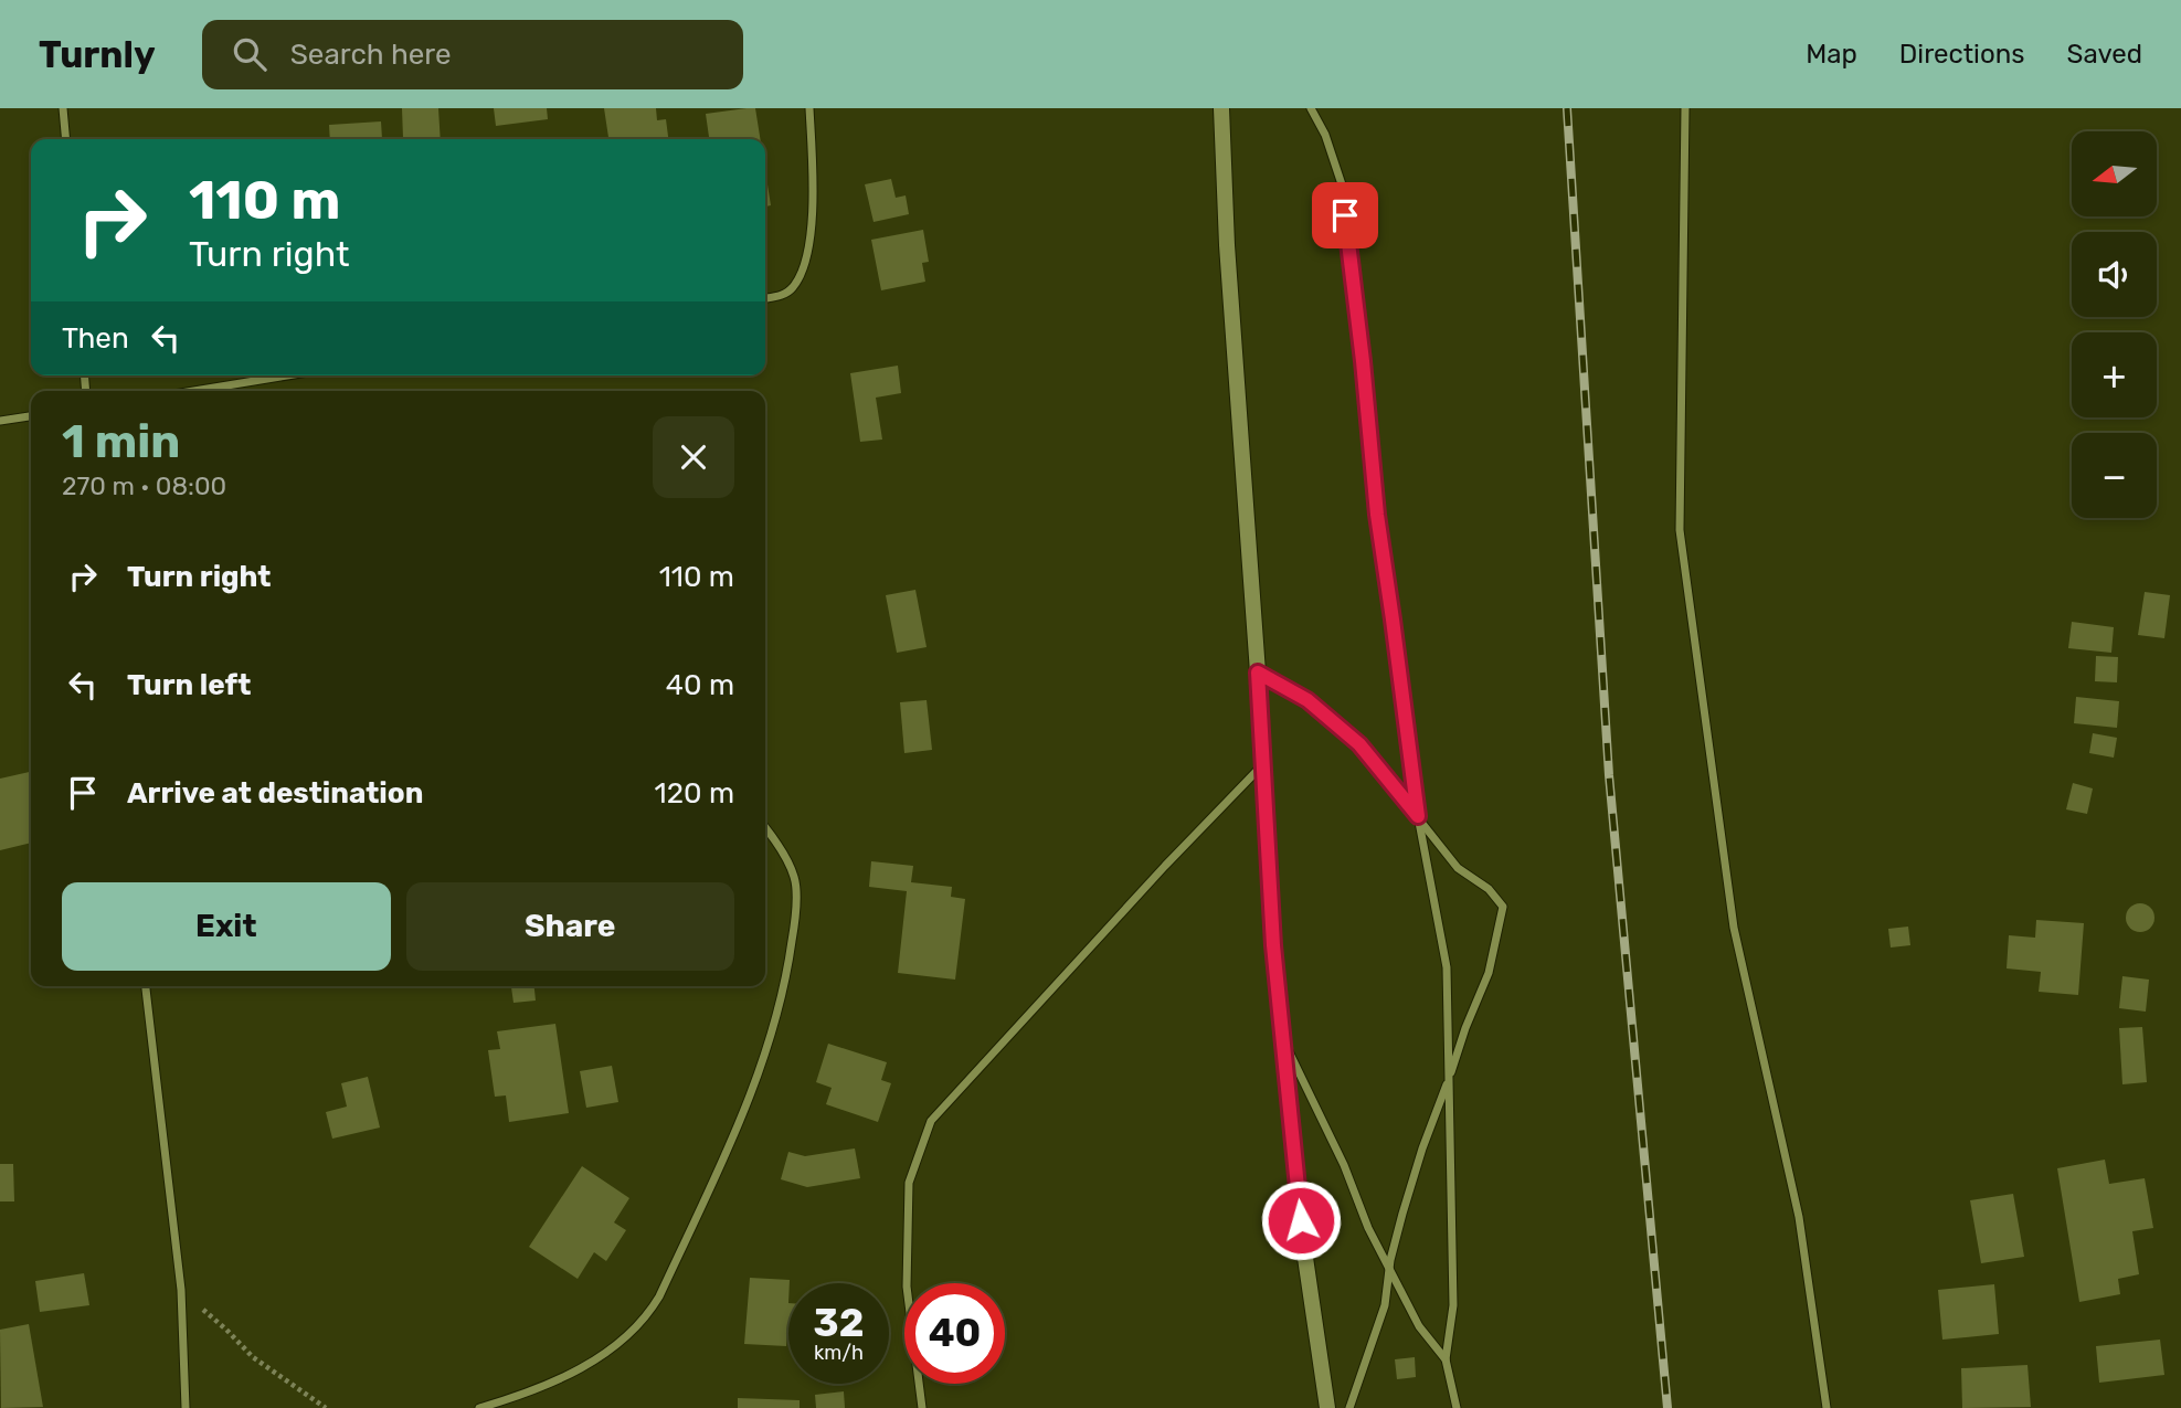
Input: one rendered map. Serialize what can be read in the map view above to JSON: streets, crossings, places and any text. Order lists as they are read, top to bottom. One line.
{"north":"left","page":{"header":"Turnly","search":"Search here","nav":["Map","Directions","Saved"],"map_buttons":["+","−"],"turn":["110 m","Turn right"],"then":"Then","heading":["1 min","270 m · 08:00"],"list":[{"name":"Turn right","value":"110 m"},{"name":"Turn left","value":"40 m"},{"name":"Arrive at destination","value":"120 m"}],"buttons":["Exit","Share"],"speed":"32 km/h","limit":"40"}}
